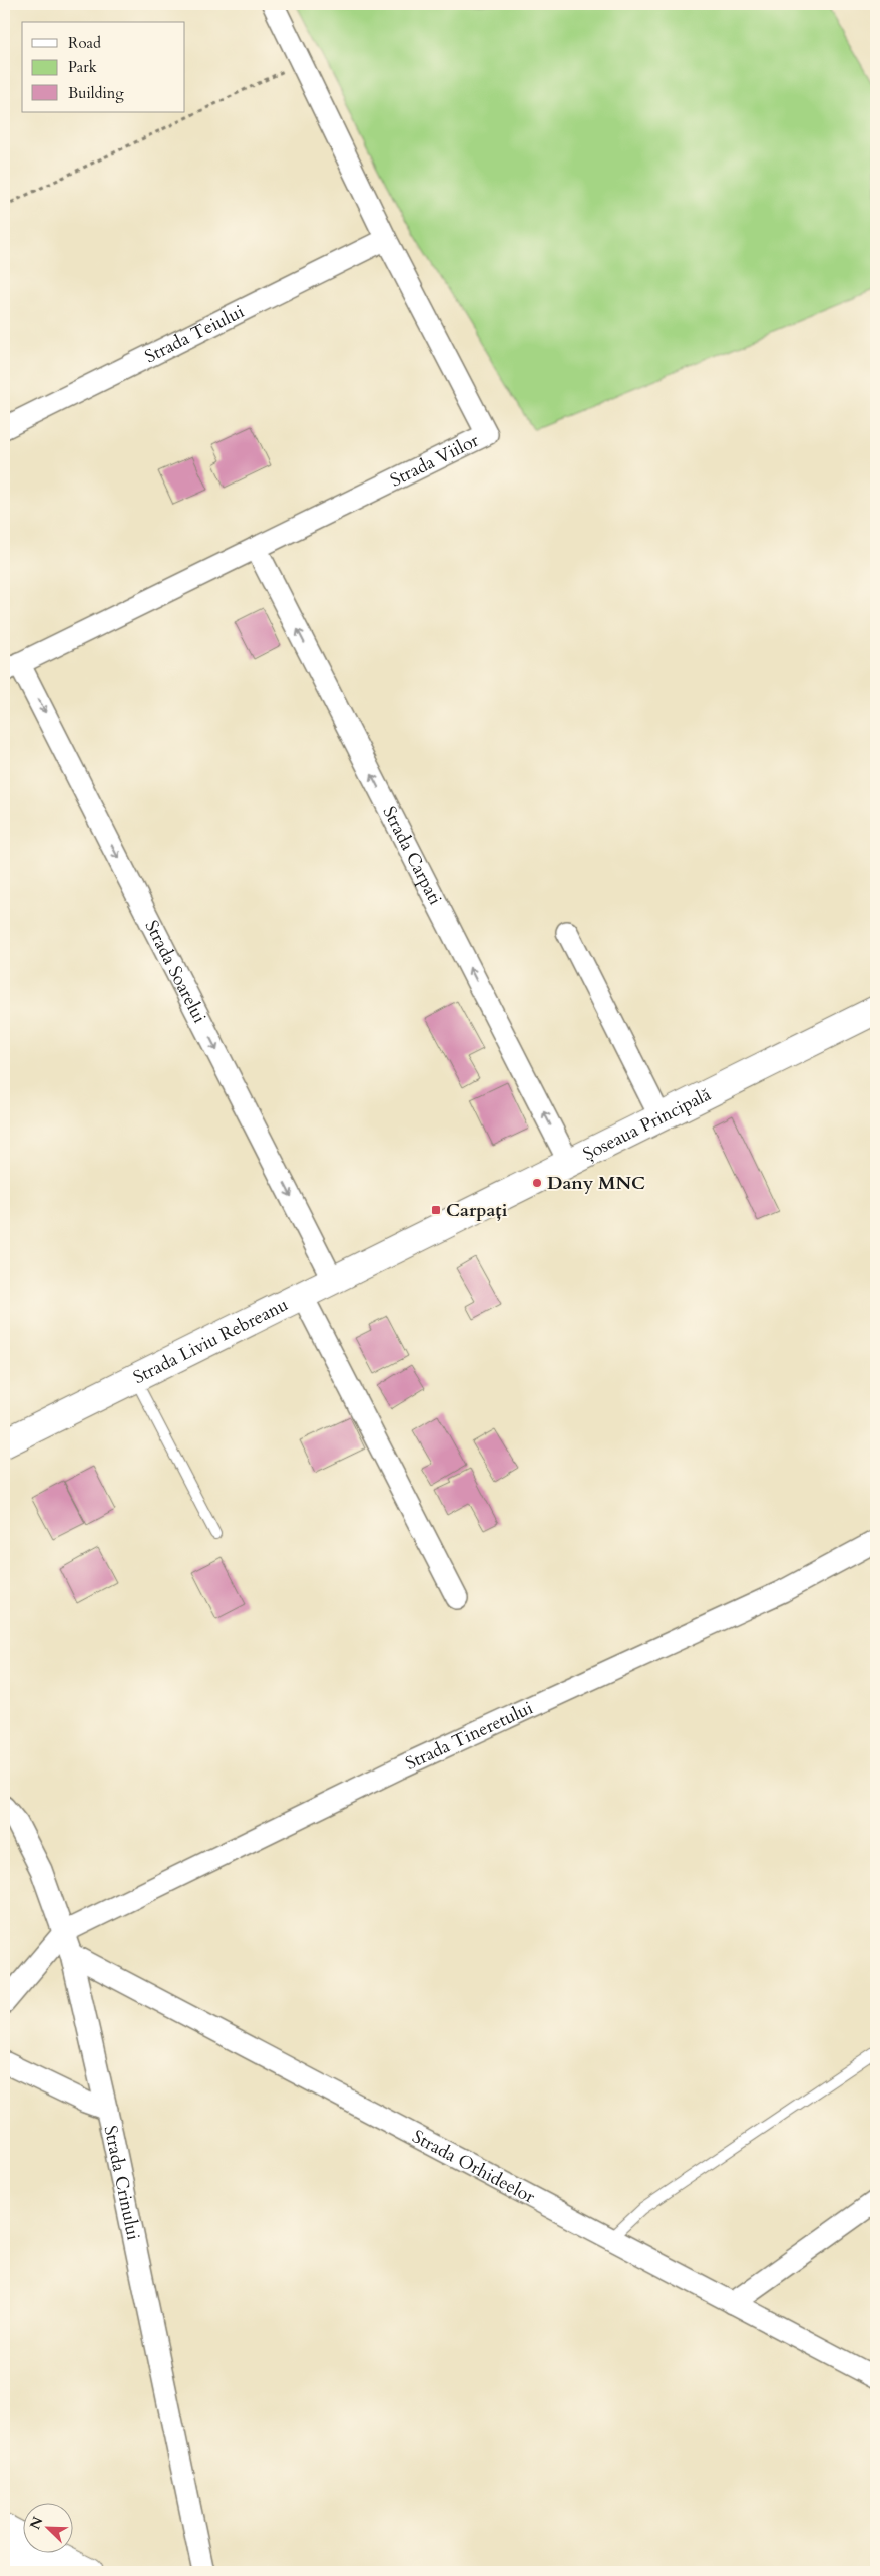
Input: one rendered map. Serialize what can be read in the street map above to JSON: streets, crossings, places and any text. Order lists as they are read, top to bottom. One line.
{"streets":{"main road":["Șoseaua Principală","Strada Liviu Rebreanu"],"street":["Strada Teiului","Strada Viilor","Strada Carpati","Strada Soarelui","Strada Tineretului","Strada Orhideelor","Strada Crinului"]},"crossings":[["Strada Teiului","Strada Viilor"],["Strada Viilor","Strada Carpati"],["Strada Viilor","Strada Soarelui"],["Strada Carpati","Șoseaua Principală"],["Strada Soarelui","Strada Liviu Rebreanu"],["Șoseaua Principală","Strada Liviu Rebreanu"],["Strada Tineretului","Strada Crinului"],["Strada Orhideelor","Strada Crinului"]],"one_way":["Strada Carpati","Strada Soarelui"],"places":{"other":["Dany MNC"],"transit":["Carpați"]},"legend":["Road","Park","Building"],"north":"top left"}
